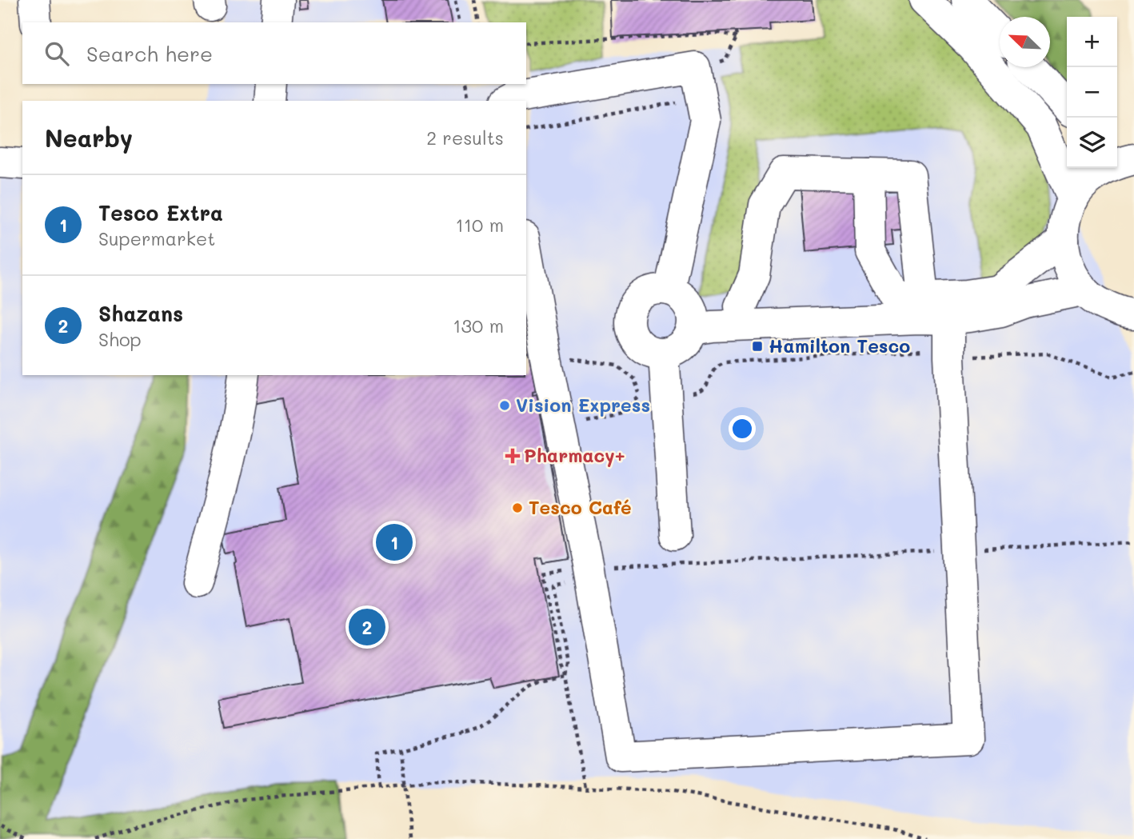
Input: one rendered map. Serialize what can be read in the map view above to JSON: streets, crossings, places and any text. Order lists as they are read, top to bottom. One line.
{"places":{"transit":["Hamilton Tesco"],"other":["Vision Express","Tesco Café"],"health":["Pharmacy+"]},"north":"top left","page":{"map_buttons":["+","−"],"search":"Search here","heading":["Nearby","2 results"],"list":[{"mark":"1","name":"Tesco Extra","note":"Supermarket","value":"110 m"},{"mark":"2","name":"Shazans","note":"Shop","value":"130 m"}],"pins":["1","2"]}}
